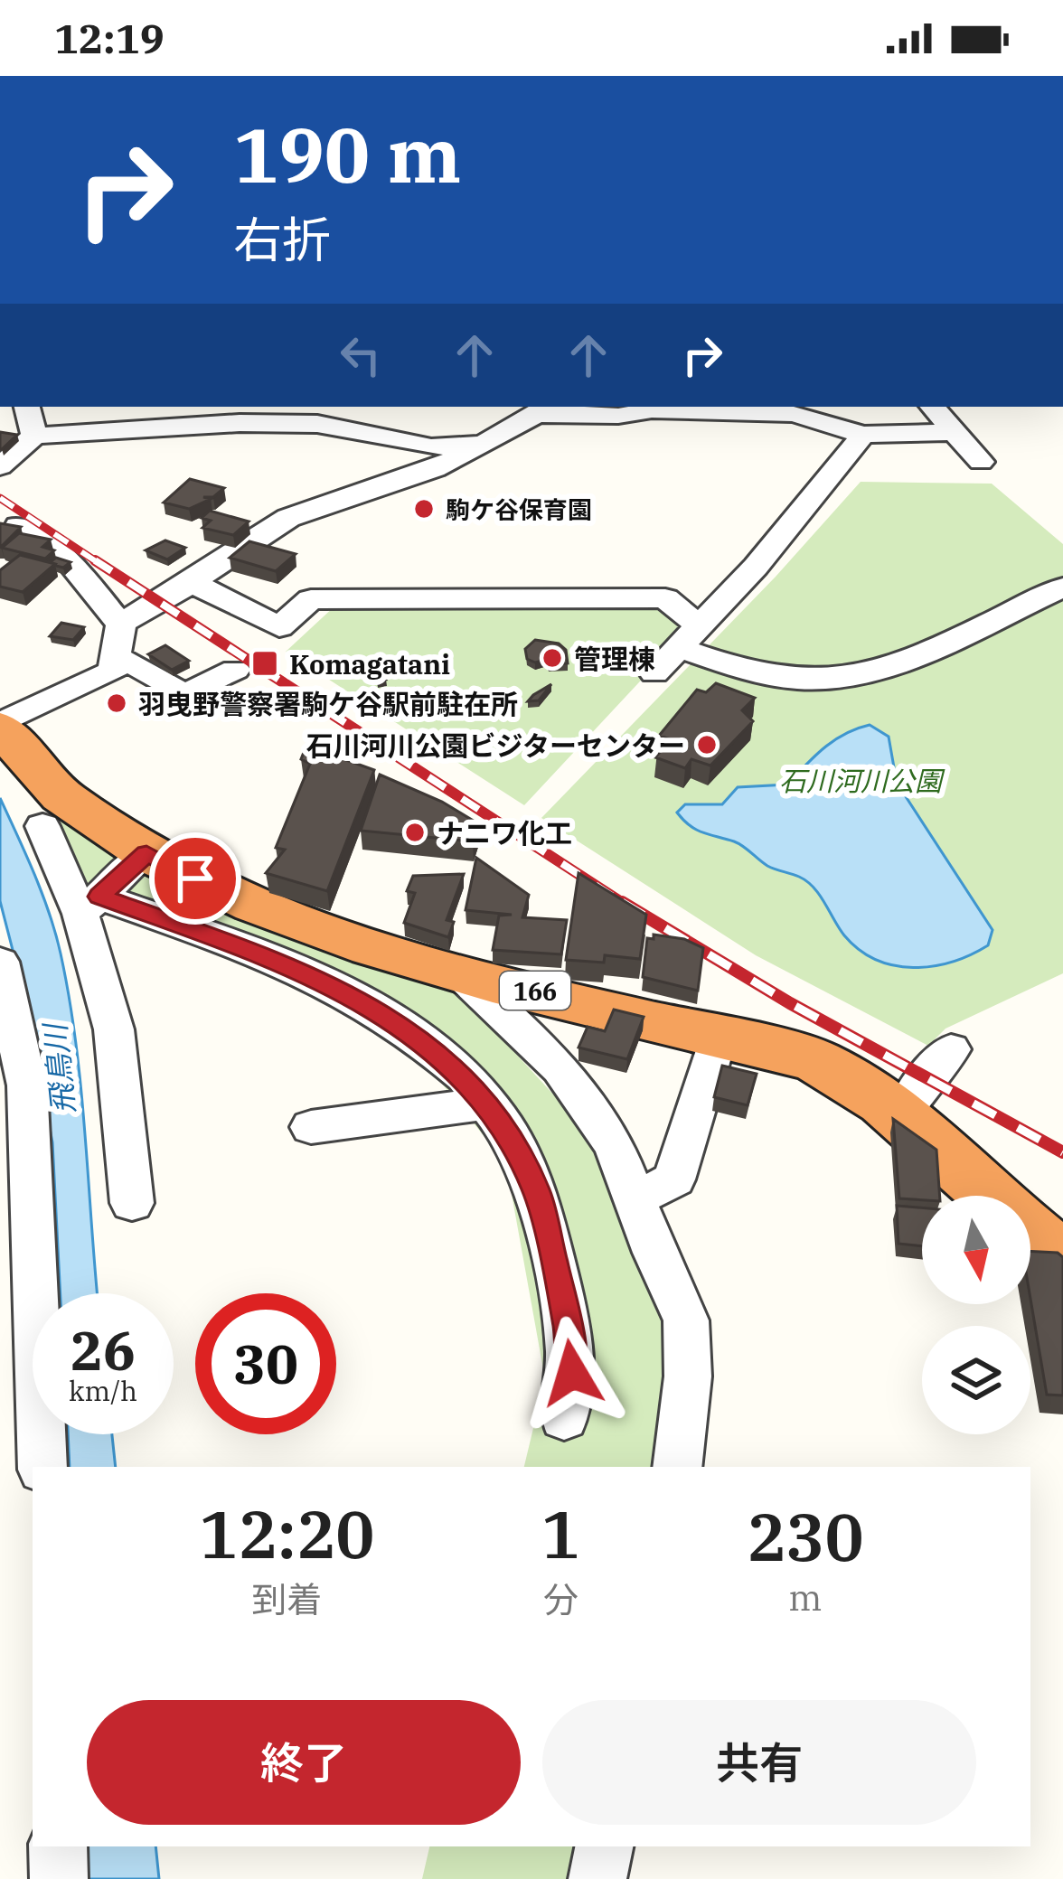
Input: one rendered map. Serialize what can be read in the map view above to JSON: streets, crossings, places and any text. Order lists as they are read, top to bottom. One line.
{"streets":{"highway":["166"]},"water":["飛鳥川"],"parks":["石川河川公園"],"places":{"other":["駒ケ谷保育園","管理棟","羽曳野警察署駒ケ谷駅前駐在所","石川河川公園ビジターセンター","ナニワ化工"],"transit":["Komagatani"]},"north":"bottom","page":{"status":"12:19","turn":["190 m","右折"],"speed":"26 km/h","limit":"30","eta":["12:20","到着","1","分","230","m"],"buttons":["終了","共有"]}}
